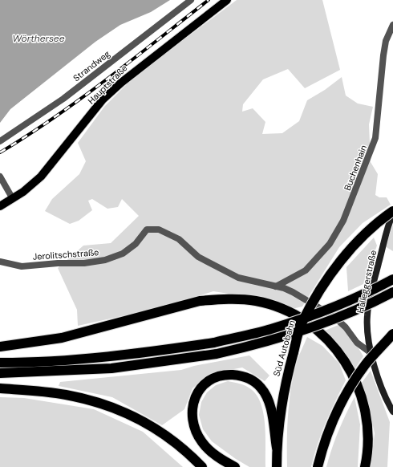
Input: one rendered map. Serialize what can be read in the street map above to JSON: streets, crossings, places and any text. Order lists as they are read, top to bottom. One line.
{"streets":{"highway":["Süd Autobahn"],"main road":["Hauptstraße","Halleggerstraße"],"street":["Strandweg","Buchenhain","Jerolitschstraße"]},"crossings":[["Buchenhain","Jerolitschstraße"],["Jerolitschstraße","Halleggerstraße"]],"water":["Wörthersee"]}
